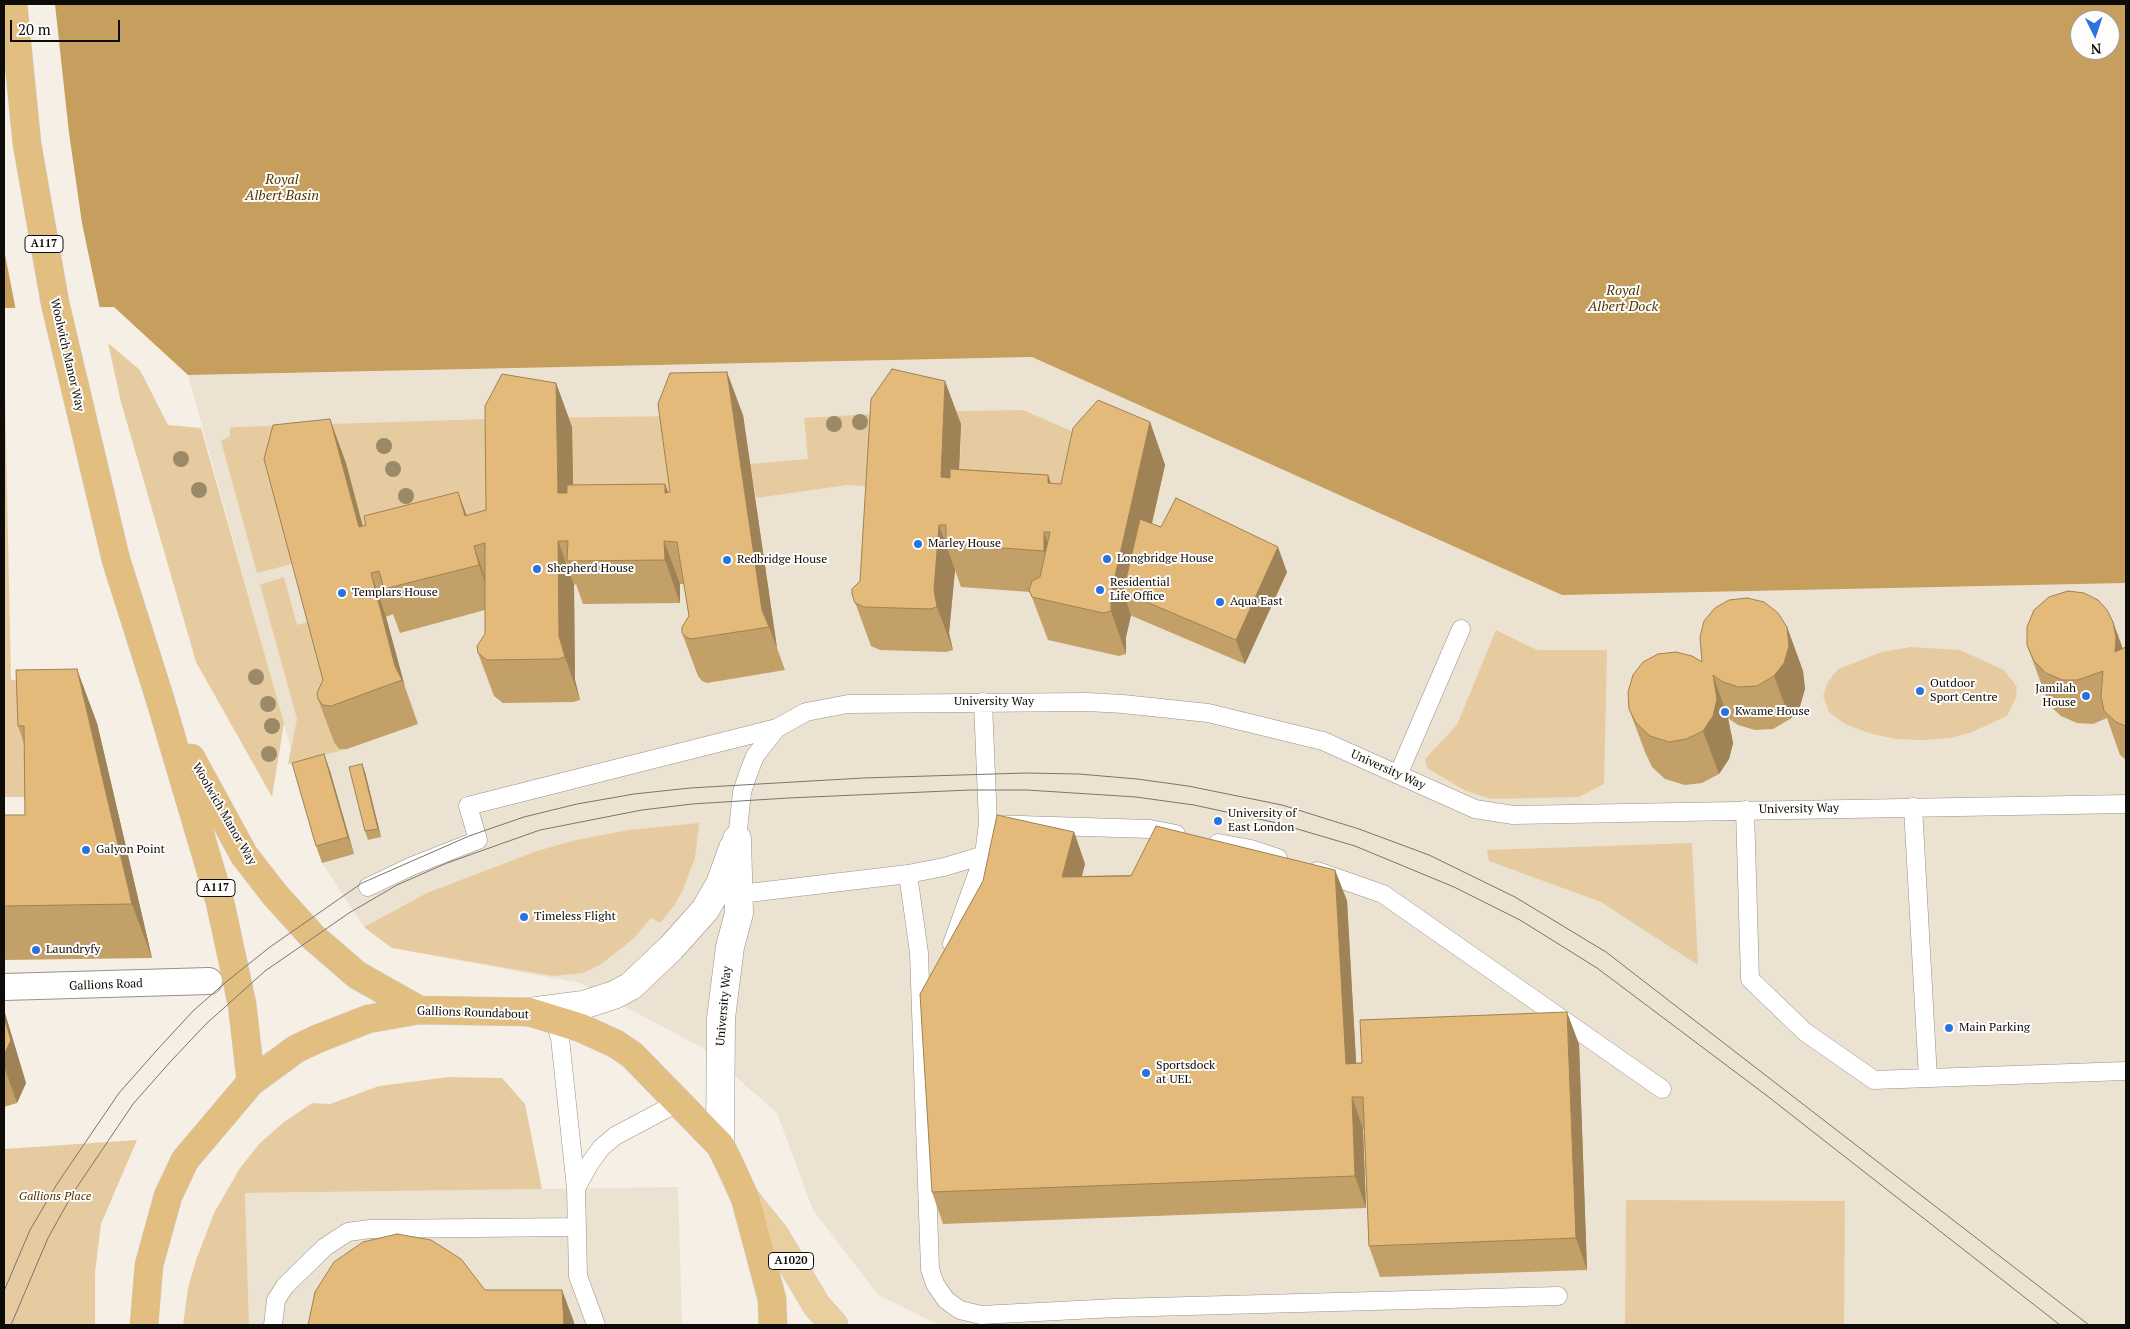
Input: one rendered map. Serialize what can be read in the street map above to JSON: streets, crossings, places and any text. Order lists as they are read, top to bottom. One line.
{"streets":{"highway":["A117","Woolwich Manor Way","Gallions Roundabout"],"main road":["A1020"],"street":["University Way","Gallions Road"]},"crossings":[["Woolwich Manor Way","Gallions Roundabout"],["University Way","Gallions Roundabout"],["Gallions Roundabout","A1020"]],"water":["Royal Albert Basin","Royal Albert Dock"],"parks":["Gallions Place"],"places":["Marley House","Longbridge House","Redbridge House","Shepherd House","Residential Life Office","Templars House","Aqua East","Outdoor Sport Centre","Jamilah House","Kwame House","University of East London","Galyon Point","Timeless Flight","Laundryfy","Main Parking","Sportsdock at UEL"],"scale_bar":"20 m","north":"bottom"}
